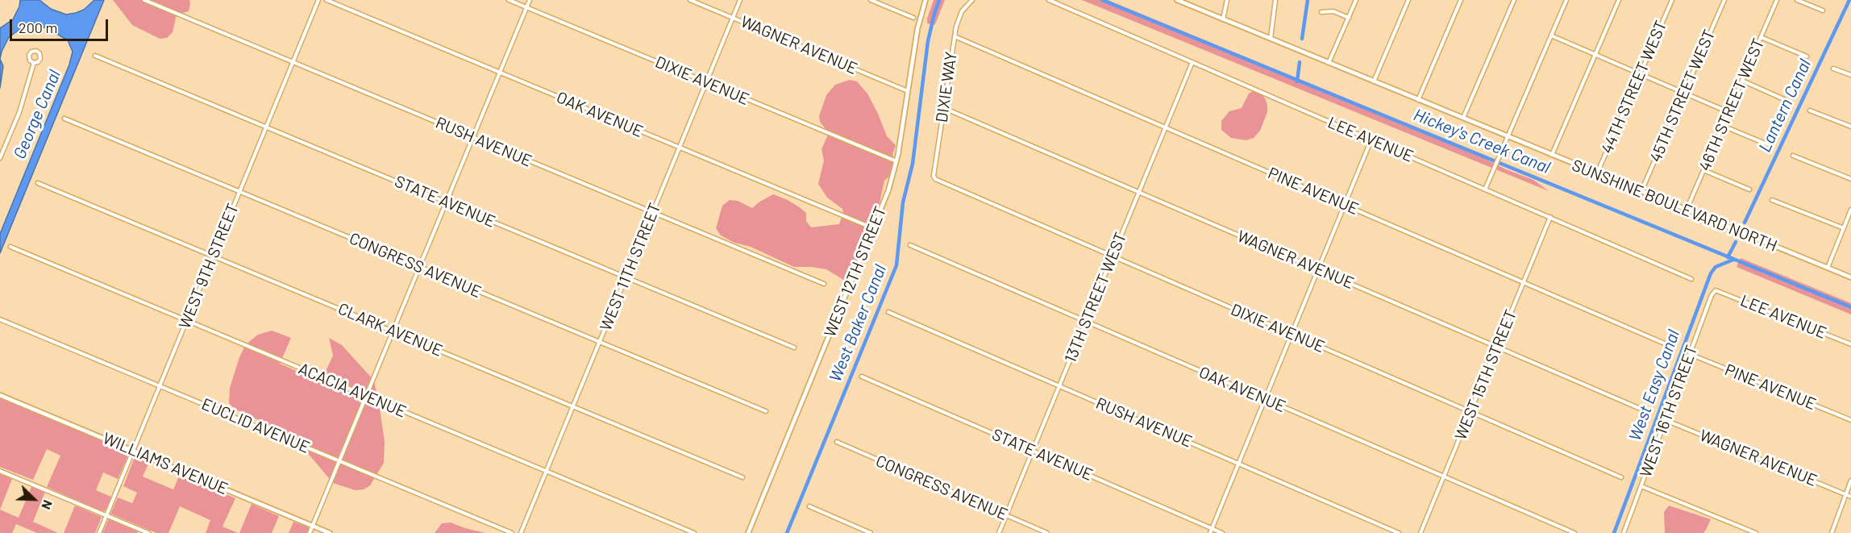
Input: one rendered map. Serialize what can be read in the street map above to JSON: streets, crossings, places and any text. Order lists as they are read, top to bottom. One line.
{"streets":{"street":["WAGNER AVENUE","DIXIE AVENUE","DIXIE WAY","44TH STREET WEST","45TH STREET WEST","46TH STREET WEST","OAK AVENUE","LEE AVENUE","RUSH AVENUE","PINE AVENUE","STATE AVENUE","SUNSHINE BOULEVARD NORTH","CONGRESS AVENUE","WEST 9TH STREET","WEST 11TH STREET","WEST 12TH STREET","13TH STREET WEST","CLARK AVENUE","WEST 15TH STREET","ACACIA AVENUE","WEST 16TH STREET","EUCLID AVENUE","WILLIAMS AVENUE"]},"crossings":[["WAGNER AVENUE","DIXIE WAY"],["WAGNER AVENUE","WEST 11TH STREET"],["WAGNER AVENUE","WEST 12TH STREET"],["WAGNER AVENUE","13TH STREET WEST"],["WAGNER AVENUE","WEST 15TH STREET"],["WAGNER AVENUE","WEST 16TH STREET"],["DIXIE AVENUE","DIXIE WAY"],["DIXIE AVENUE","WEST 11TH STREET"],["DIXIE AVENUE","WEST 12TH STREET"],["DIXIE AVENUE","13TH STREET WEST"],["DIXIE AVENUE","WEST 15TH STREET"],["DIXIE WAY","PINE AVENUE"],["44TH STREET WEST","SUNSHINE BOULEVARD NORTH"],["45TH STREET WEST","SUNSHINE BOULEVARD NORTH"],["46TH STREET WEST","SUNSHINE BOULEVARD NORTH"],["OAK AVENUE","WEST 11TH STREET"],["OAK AVENUE","WEST 12TH STREET"],["OAK AVENUE","13TH STREET WEST"],["OAK AVENUE","WEST 15TH STREET"],["LEE AVENUE","13TH STREET WEST"],["LEE AVENUE","WEST 15TH STREET"],["LEE AVENUE","WEST 16TH STREET"],["RUSH AVENUE","WEST 9TH STREET"],["RUSH AVENUE","WEST 11TH STREET"],["RUSH AVENUE","13TH STREET WEST"],["PINE AVENUE","13TH STREET WEST"],["PINE AVENUE","WEST 15TH STREET"],["PINE AVENUE","WEST 16TH STREET"],["STATE AVENUE","WEST 9TH STREET"],["STATE AVENUE","WEST 11TH STREET"],["STATE AVENUE","13TH STREET WEST"],["CONGRESS AVENUE","WEST 9TH STREET"],["CONGRESS AVENUE","WEST 11TH STREET"],["CONGRESS AVENUE","13TH STREET WEST"],["WEST 9TH STREET","CLARK AVENUE"],["WEST 9TH STREET","ACACIA AVENUE"],["WEST 9TH STREET","EUCLID AVENUE"],["WEST 9TH STREET","WILLIAMS AVENUE"],["WEST 11TH STREET","CLARK AVENUE"],["WEST 11TH STREET","ACACIA AVENUE"]],"water":["Lantern Canal","George Canal","Hickey's Creek Canal","West Baker Canal","West Easy Canal"],"scale_bar":"200 m","north":"bottom right"}
